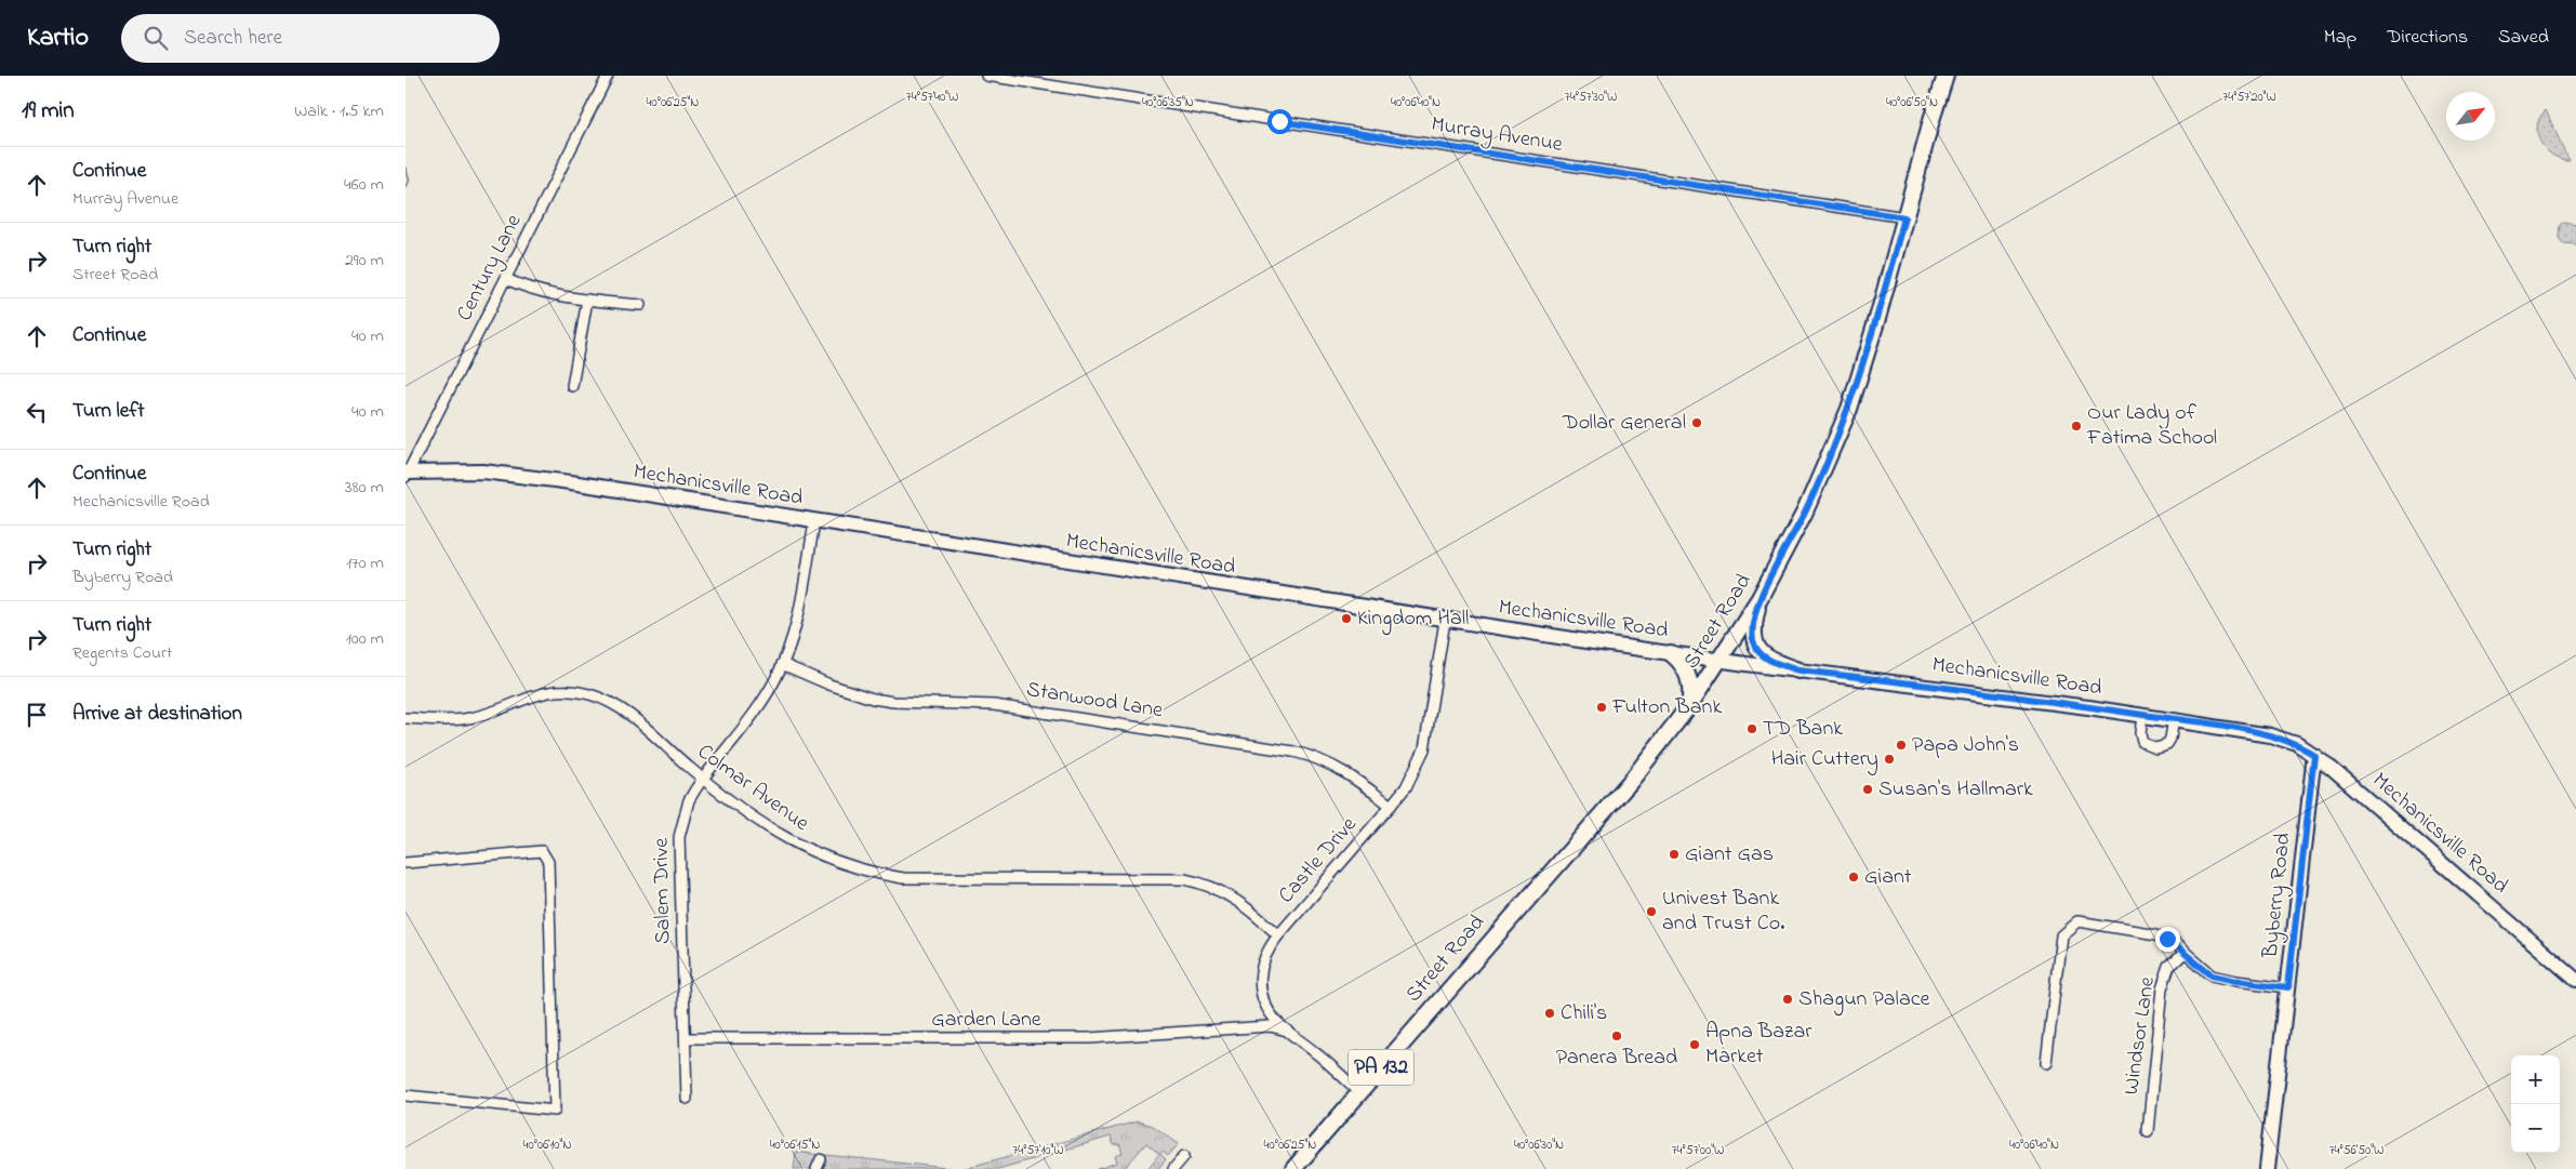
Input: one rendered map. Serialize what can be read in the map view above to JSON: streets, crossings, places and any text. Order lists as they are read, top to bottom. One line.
{"streets":{"main road":["Street Road","PA 132"],"street":["Murray Avenue","Century Lane","Mechanicsville Road","Stanwood Lane","Colmar Avenue","Castle Drive","Salem Drive","Byberry Road","Garden Lane","Windsor Lane"]},"crossings":[["Murray Avenue","Street Road"],["Century Lane","Mechanicsville Road"],["Mechanicsville Road","Street Road"],["Mechanicsville Road","Castle Drive"],["Mechanicsville Road","Salem Drive"],["Mechanicsville Road","Byberry Road"],["Street Road","Castle Drive"],["Stanwood Lane","Castle Drive"],["Stanwood Lane","Salem Drive"],["Colmar Avenue","Castle Drive"],["Colmar Avenue","Salem Drive"],["Castle Drive","Garden Lane"],["Salem Drive","Garden Lane"]],"places":["Dollar General","Our Lady of Fatima School","Kingdom Hall","Fulton Bank","TD Bank","Papa John's","Hair Cuttery","Susan's Hallmark","Giant Gas","Giant","Univest Bank and Trust Co.","Shagun Palace","Chili's","Panera Bread","Apna Bazar Market"],"north":"top right","page":{"header":"Kartio","search":"Search here","nav":["Map","Directions","Saved"],"heading":["19 min","Walk · 1.5 km"],"list":[["Continue","Murray Avenue","460 m"],["Turn right","Street Road","290 m"],["Continue","40 m"],["Turn left","40 m"],["Continue","Mechanicsville Road","380 m"],["Turn right","Byberry Road","170 m"],["Turn right","Regents Court","100 m"],"Arrive at destination"],"map_buttons":["+","−"]},"coordinates":["74°57'40\"W","74°57'30\"W","74°57'20\"W","40°06'25\"N","40°06'35\"N","40°06'40\"N","40°06'50\"N","40°06'10\"N","40°06'15\"N","40°06'30\"N","74°57'10\"W","74°57'00\"W","74°56'50\"W"]}
